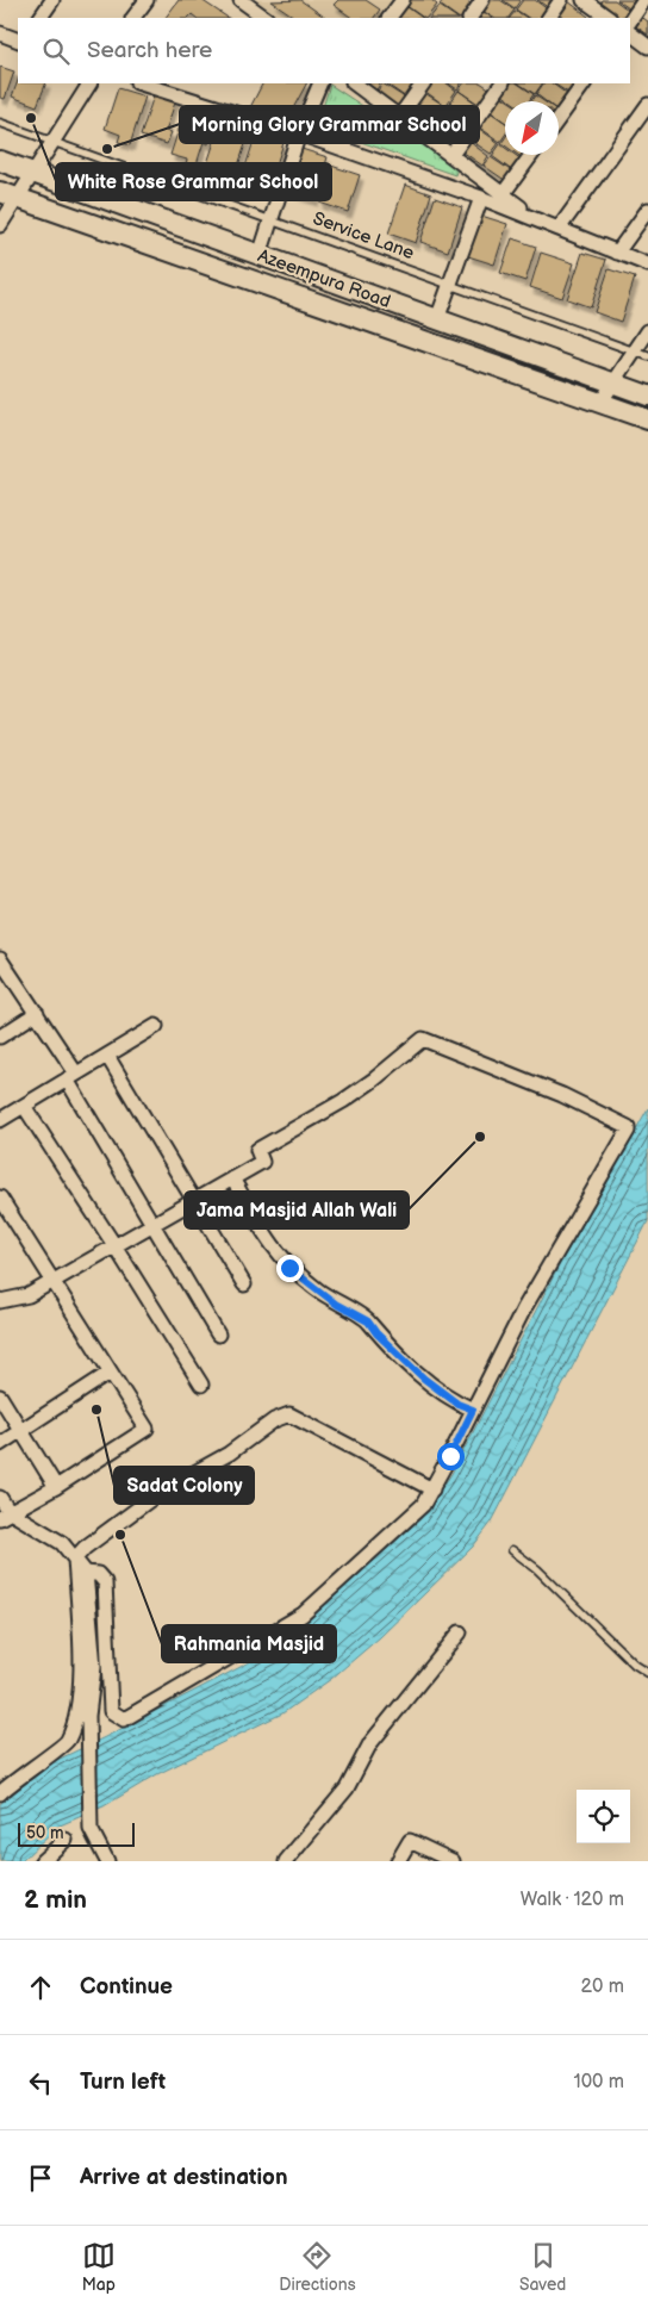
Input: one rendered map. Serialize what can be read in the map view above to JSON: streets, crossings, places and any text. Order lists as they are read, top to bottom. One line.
{"streets":{"main road":["Azeempura Road"],"lane":["Service Lane"]},"places":["White Rose Grammar School","Morning Glory Grammar School","Jama Masjid Allah Wali","Sadat Colony","Rahmania Masjid"],"scale_bar":"50 m","north":"bottom left","page":{"search":"Search here","scale":"50 m","heading":["2 min","Walk · 120 m"],"list":[["Continue","20 m"],["Turn left","100 m"],"Arrive at destination"],"nav":["Map","Directions","Saved"]}}
